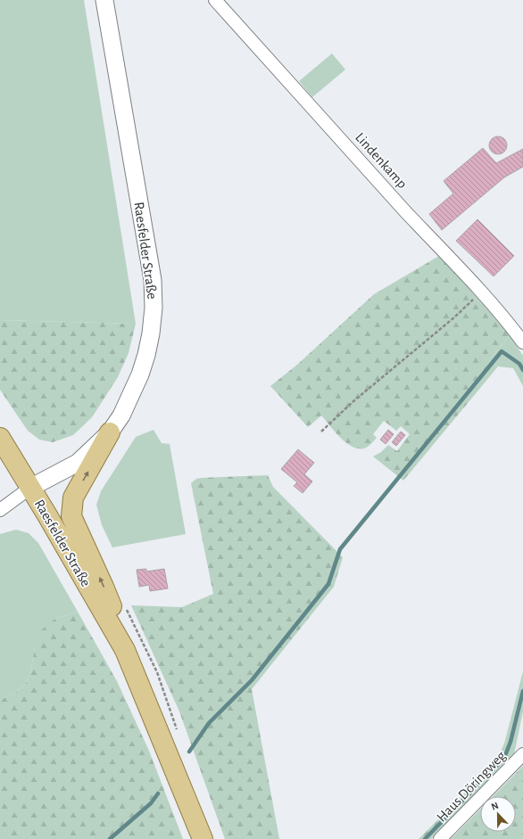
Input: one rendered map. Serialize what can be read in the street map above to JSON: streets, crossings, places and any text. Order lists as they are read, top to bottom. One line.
{"streets":{"main road":["Raesfelder Straße"],"street":["Lindenkamp","Haus Döringweg"]},"north":"top"}
